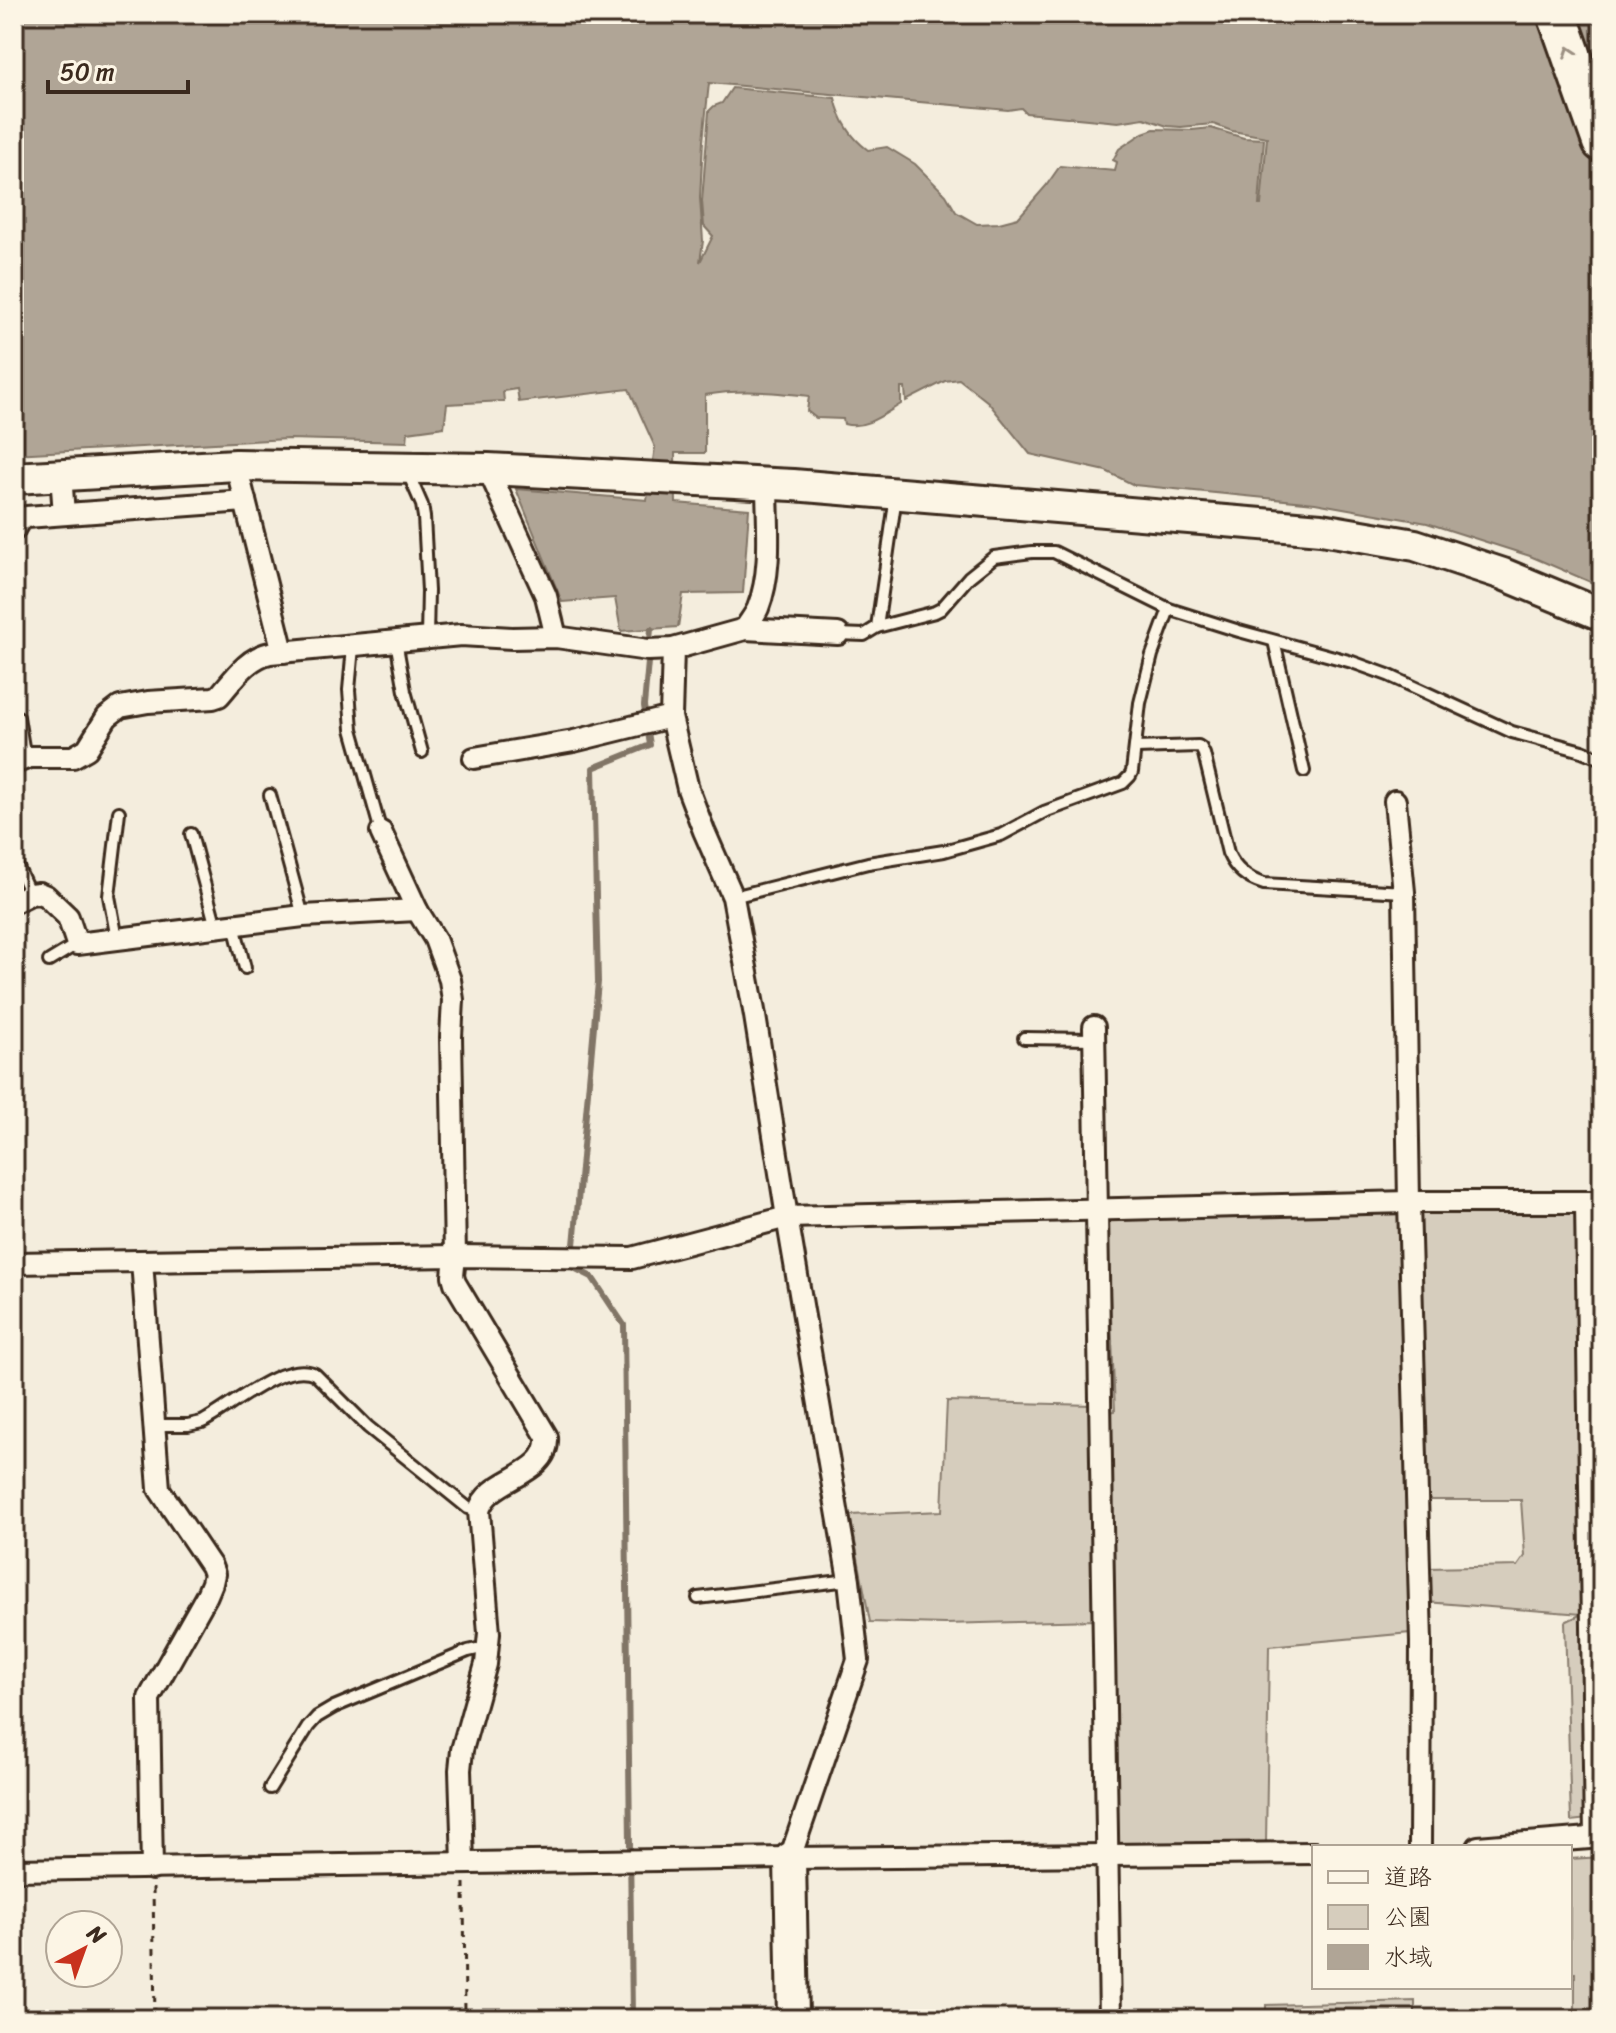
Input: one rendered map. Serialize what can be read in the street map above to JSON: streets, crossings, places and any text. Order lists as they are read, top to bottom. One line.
{"legend":["道路","公園","水域"],"scale_bar":"50 m","north":"top right"}
